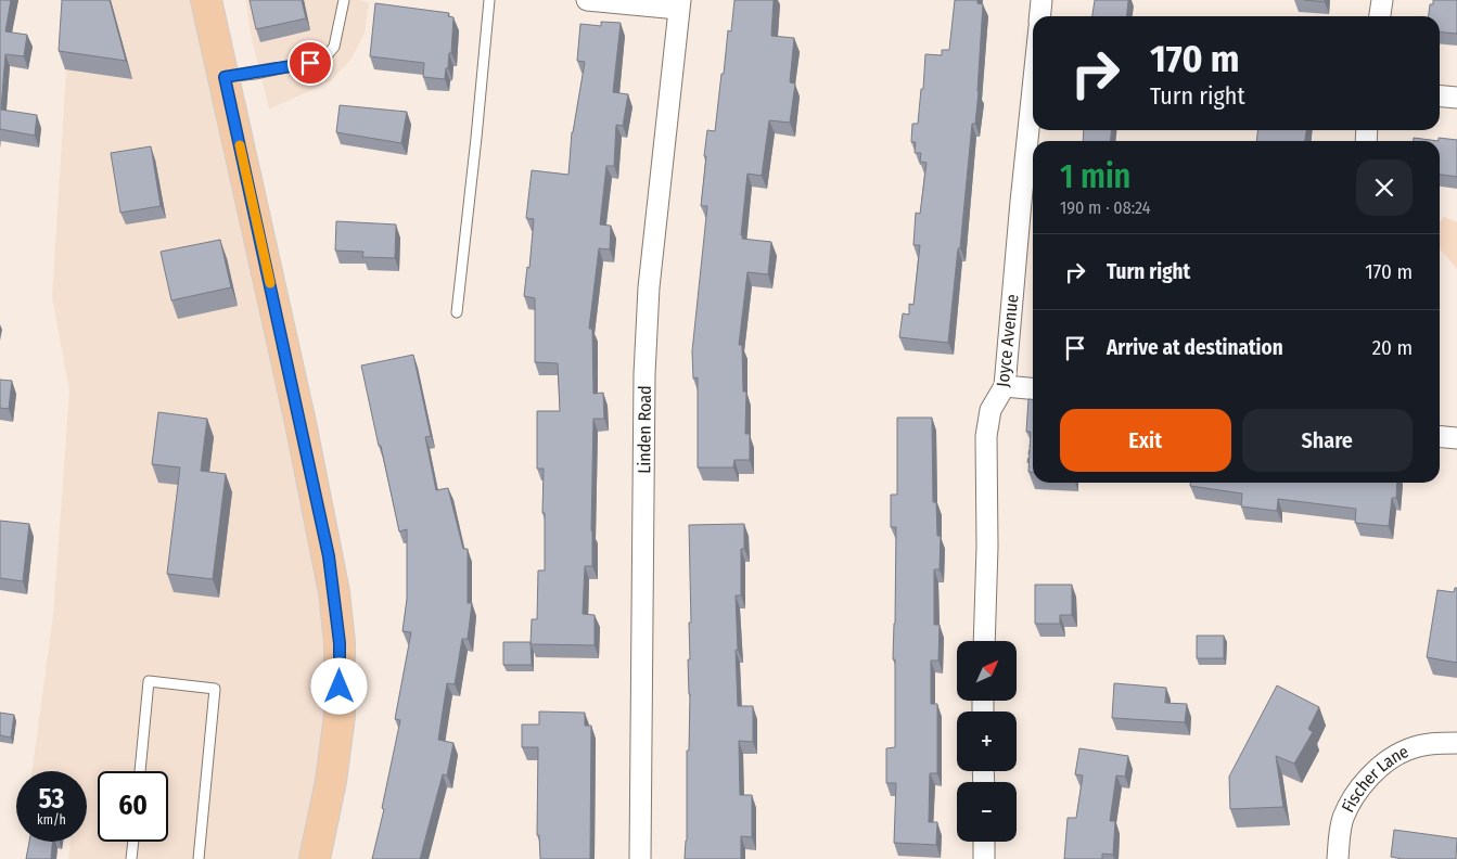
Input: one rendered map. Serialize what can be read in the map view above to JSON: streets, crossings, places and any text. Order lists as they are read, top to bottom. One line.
{"streets":{"street":["Joyce Avenue","Linden Road","Fischer Lane"]},"north":"top right","page":{"turn":["170 m","Turn right"],"heading":["1 min","190 m · 08:24"],"list":[{"name":"Turn right","value":"170 m"},{"name":"Arrive at destination","value":"20 m"}],"buttons":["Exit","Share"],"map_buttons":["+","−"],"speed":"53 km/h","limit":"60"}}
